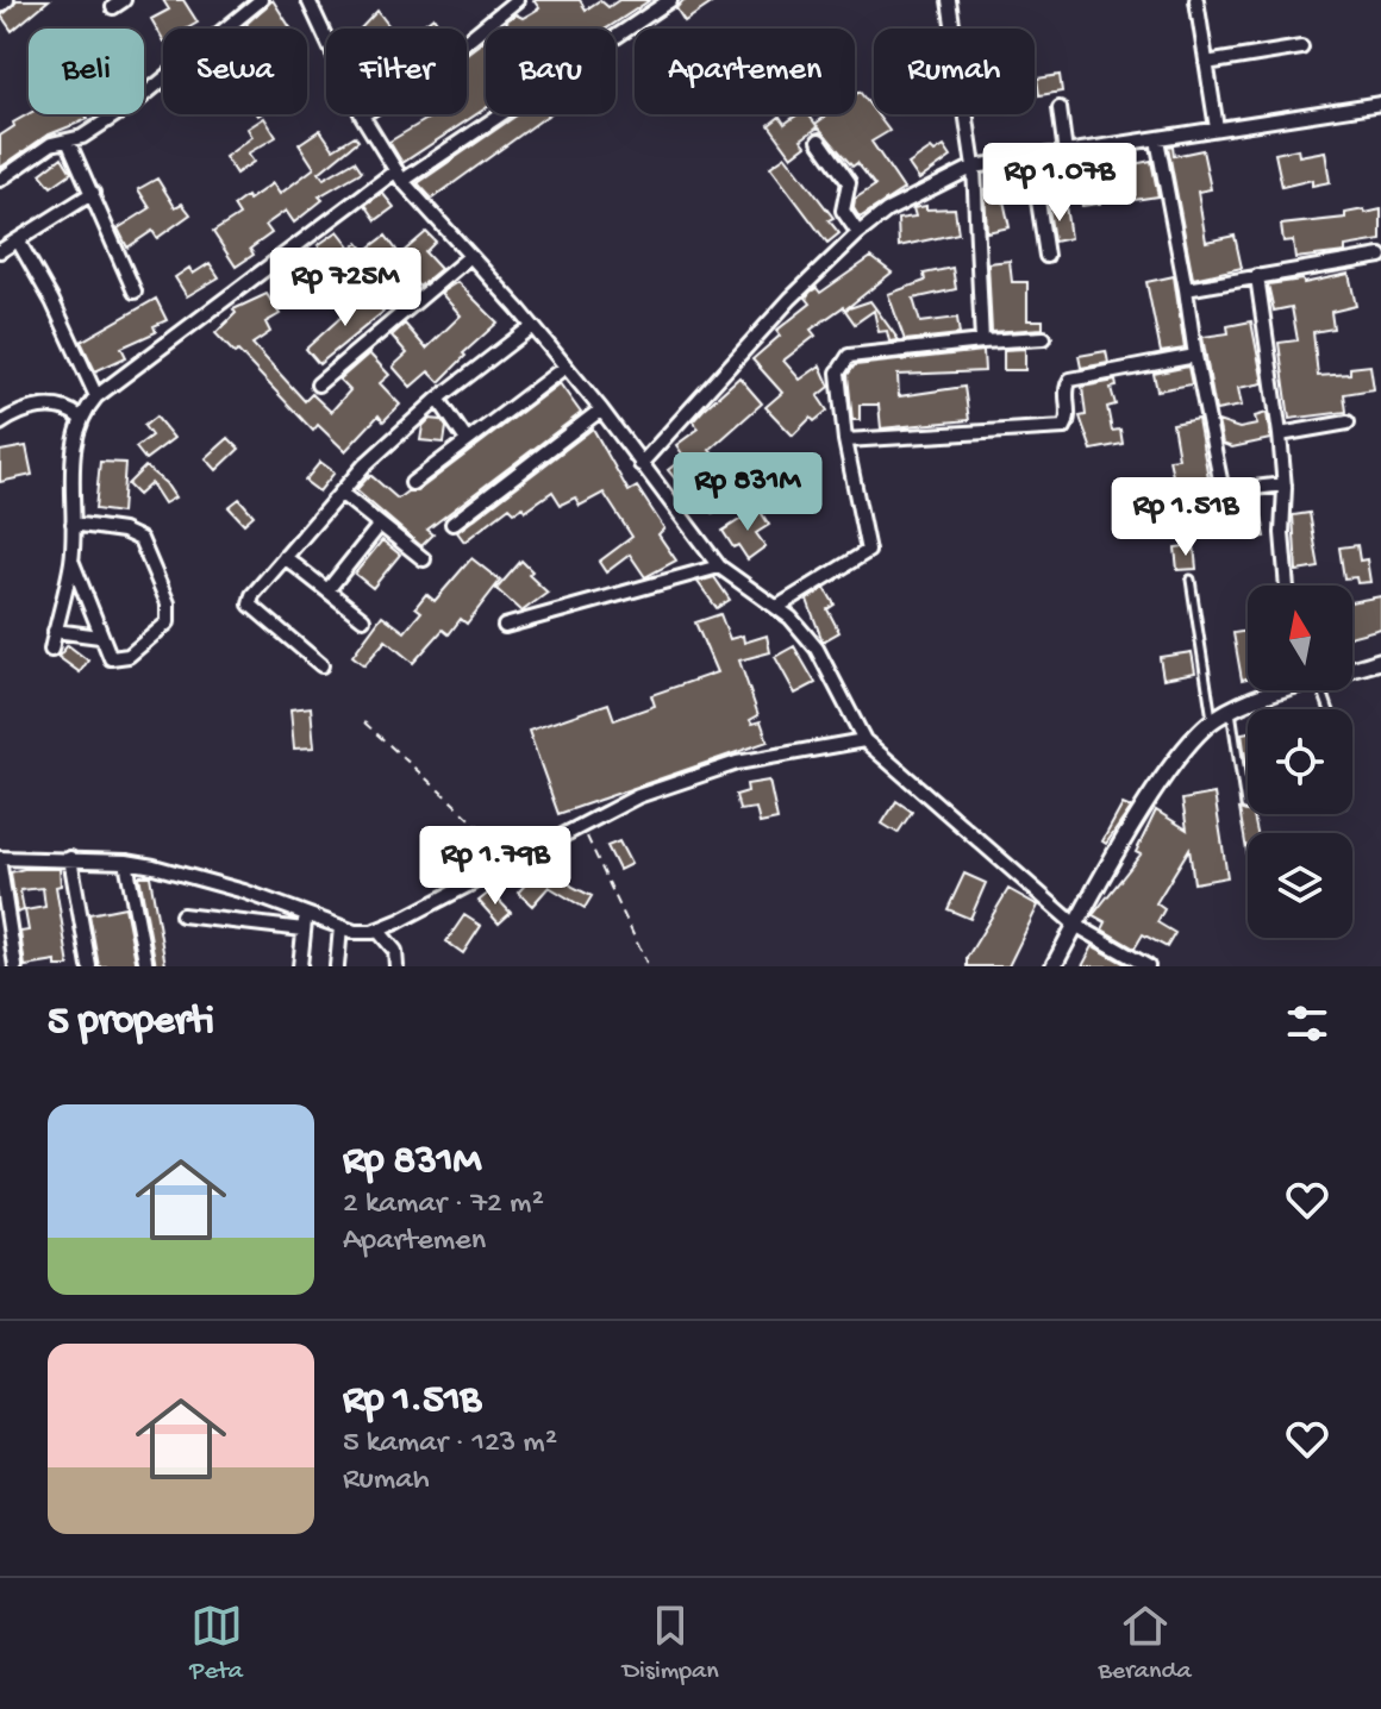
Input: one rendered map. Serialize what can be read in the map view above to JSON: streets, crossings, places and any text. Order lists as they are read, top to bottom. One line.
{"north":"top","page":{"chip":["Beli","Sewa","Filter","Baru","Apartemen","Rumah"],"price":["Rp 1.07B","Rp 725M","Rp 831M","Rp 1.51B","Rp 1.79B"],"heading":"5 properti","list":[{"name":"Rp 831M","note":"2 kamar · 72 m² · Apartemen"},{"name":"Rp 1.51B","note":"5 kamar · 123 m² · Rumah"}],"tabs":["Peta","Disimpan","Beranda"]}}
